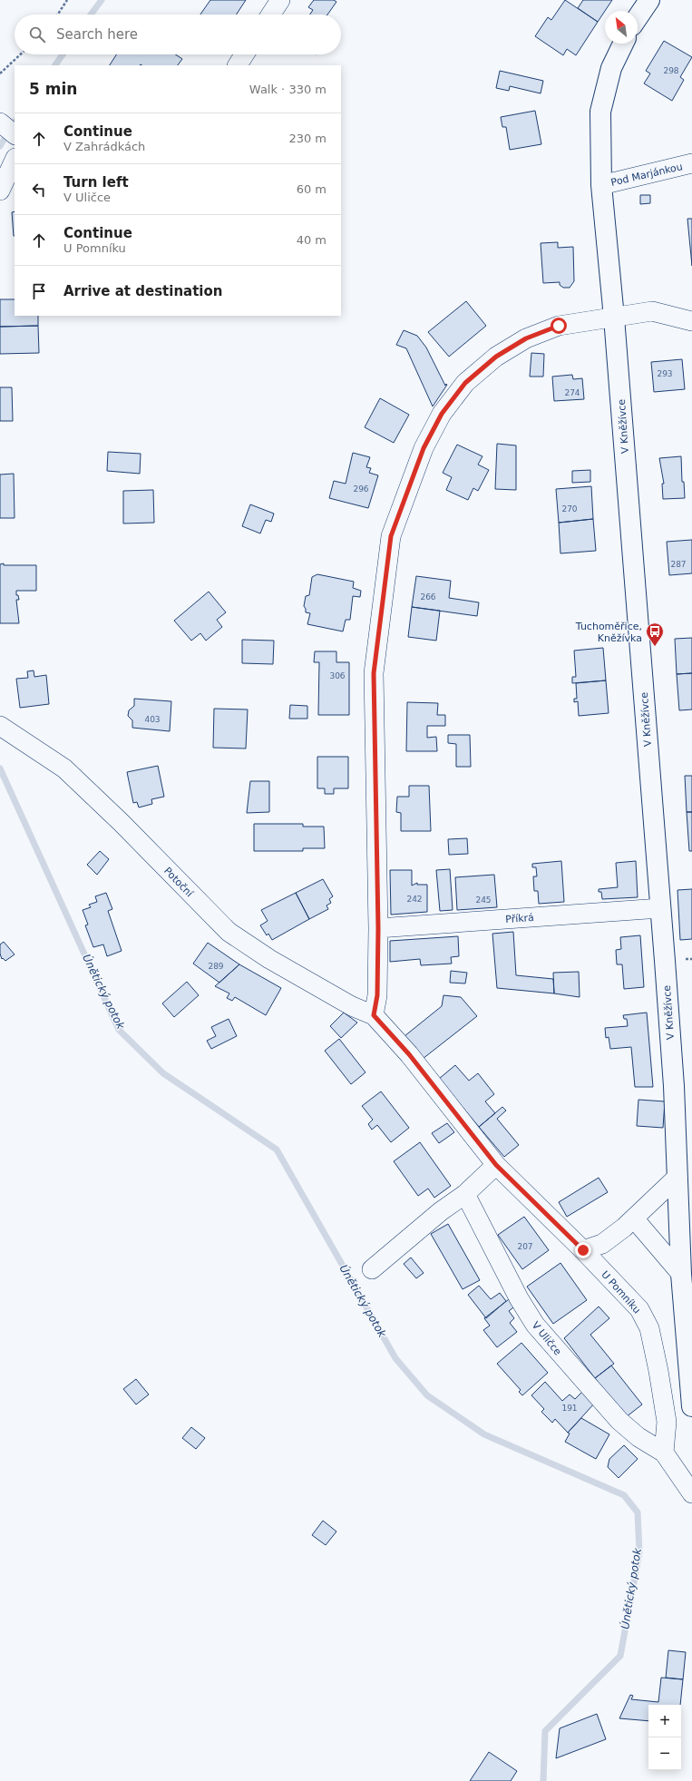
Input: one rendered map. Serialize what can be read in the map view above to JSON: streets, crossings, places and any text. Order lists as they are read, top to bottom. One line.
{"streets":{"street":["Pod Marjánkou","V Kněžívce","Potoční","Příkrá","U Pomníku","V Uličce"]},"crossings":[["Pod Marjánkou","V Kněžívce"],["V Kněžívce","Příkrá"],["U Pomníku","V Uličce"]],"water":["Únětický potok"],"places":{"bus stop":["Tuchoměřice, Kněžívka"]},"house_numbers":["298","293","274","296","270","287","266","306","403","242","245","289","207","191"],"north":"top left","page":{"search":"Search here","heading":["5 min","Walk · 330 m"],"list":[["Continue","V Zahrádkách","230 m"],["Turn left","V Uličce","60 m"],["Continue","U Pomníku","40 m"],"Arrive at destination"],"map_buttons":["+","−"]}}
